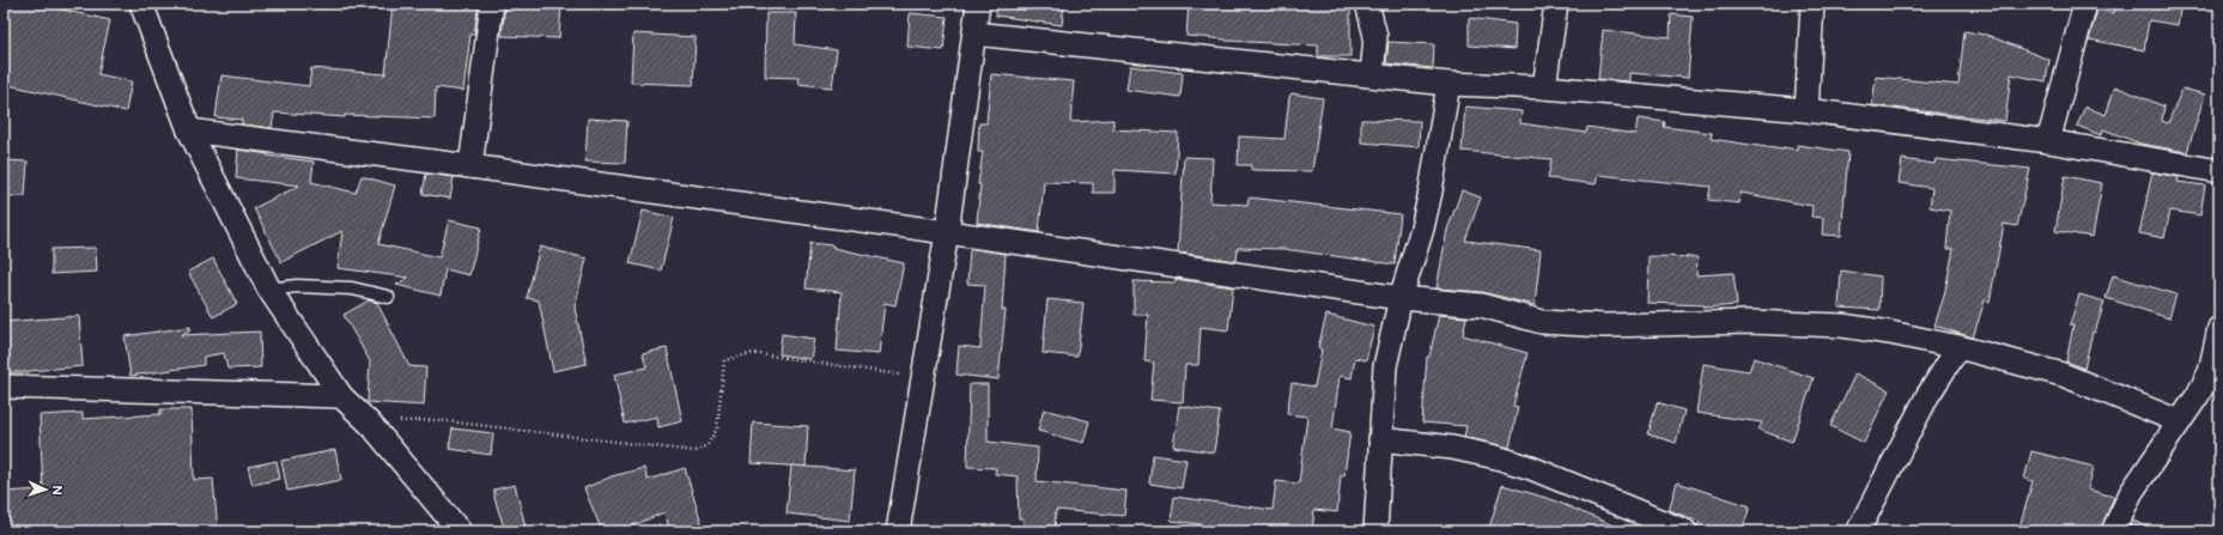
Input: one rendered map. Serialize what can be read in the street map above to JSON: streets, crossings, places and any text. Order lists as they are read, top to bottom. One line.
{"north":"right"}
